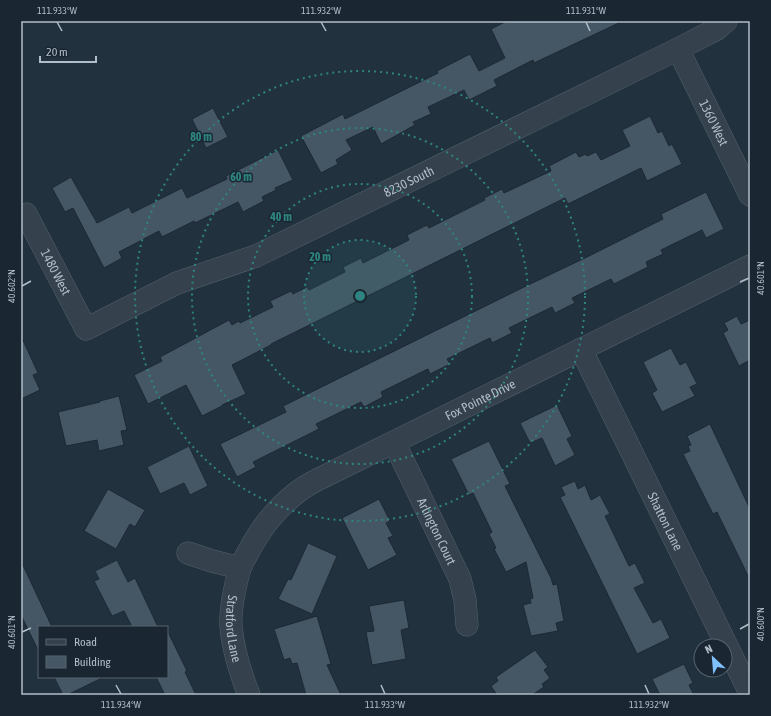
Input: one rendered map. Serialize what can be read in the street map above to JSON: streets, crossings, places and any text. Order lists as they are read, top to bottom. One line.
{"streets":{"street":["1360 West","8230 South","1480 West","Fox Pointe Drive","Shatton Lane","Arlington Court","Stratford Lane"]},"crossings":[["1360 West","8230 South"],["8230 South","1480 West"],["Fox Pointe Drive","Shatton Lane"],["Fox Pointe Drive","Arlington Court"],["Fox Pointe Drive","Stratford Lane"]],"legend":["Road","Building"],"scale_bar":"20 m","north":"top left","coordinates":["111.933°W","111.932°W","111.931°W","40.601°N","40.602°N","40.600°N","111.934°W"],"rings":["80 m","60 m","40 m","20 m"]}
